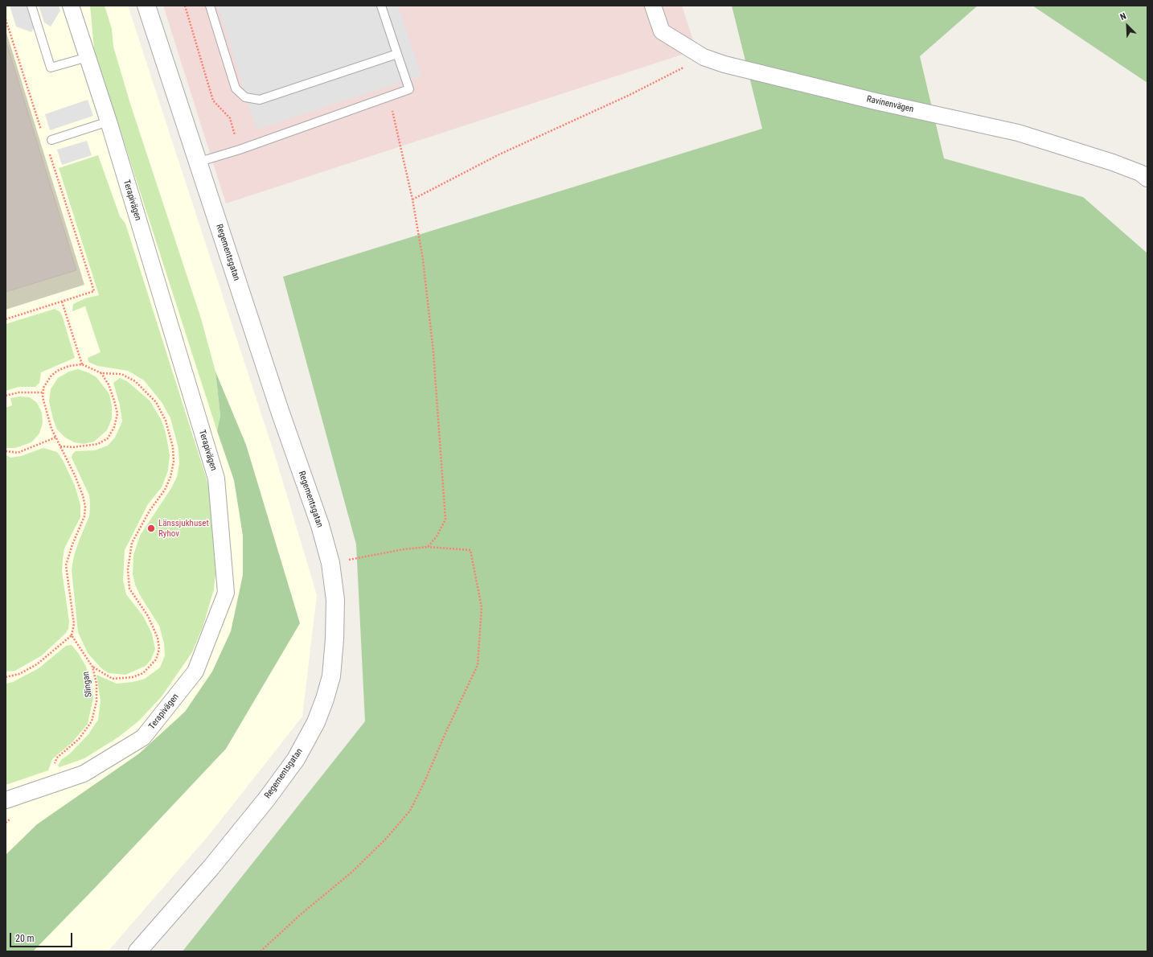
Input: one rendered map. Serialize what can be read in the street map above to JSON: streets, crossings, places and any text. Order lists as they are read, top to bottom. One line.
{"streets":{"street":["Ravinenvägen","Terapivägen","Regementsgatan"],"path":["Slingan"]},"crossings":[["Terapivägen","Slingan"]],"places":["Länssjukhuset Ryhov"],"scale_bar":"20 m","north":"top left"}
